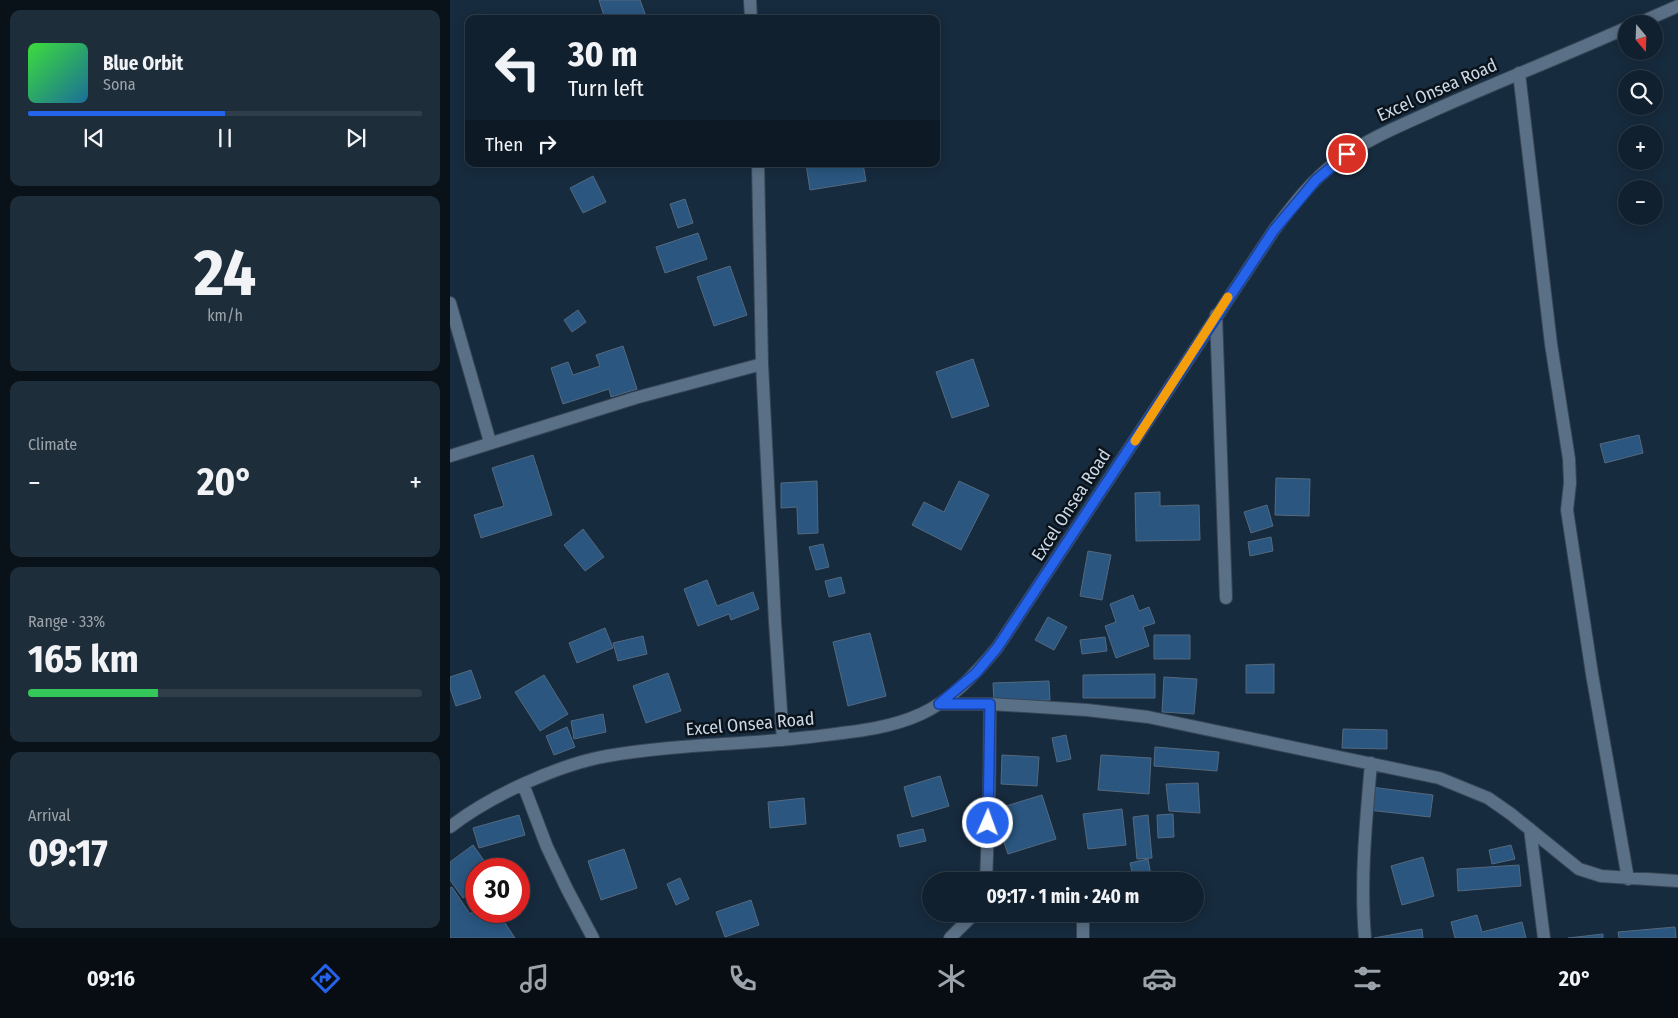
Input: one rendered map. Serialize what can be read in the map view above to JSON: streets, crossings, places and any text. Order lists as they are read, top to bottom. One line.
{"streets":{"street":["Excel Onsea Road"]},"north":"bottom","page":{"map_buttons":["+","−"],"turn":["30 m","Turn left"],"song":["Blue Orbit","Sona"],"then":"Then","tile":[["24","km/h"],"Climate",["Range · 33%","165 km"],["Arrival","09:17"]],"heat":["−","20°","+"],"limit":"30","trip":"09:17 · 1 min · 240 m","tabs":["09:16","20°"]}}
